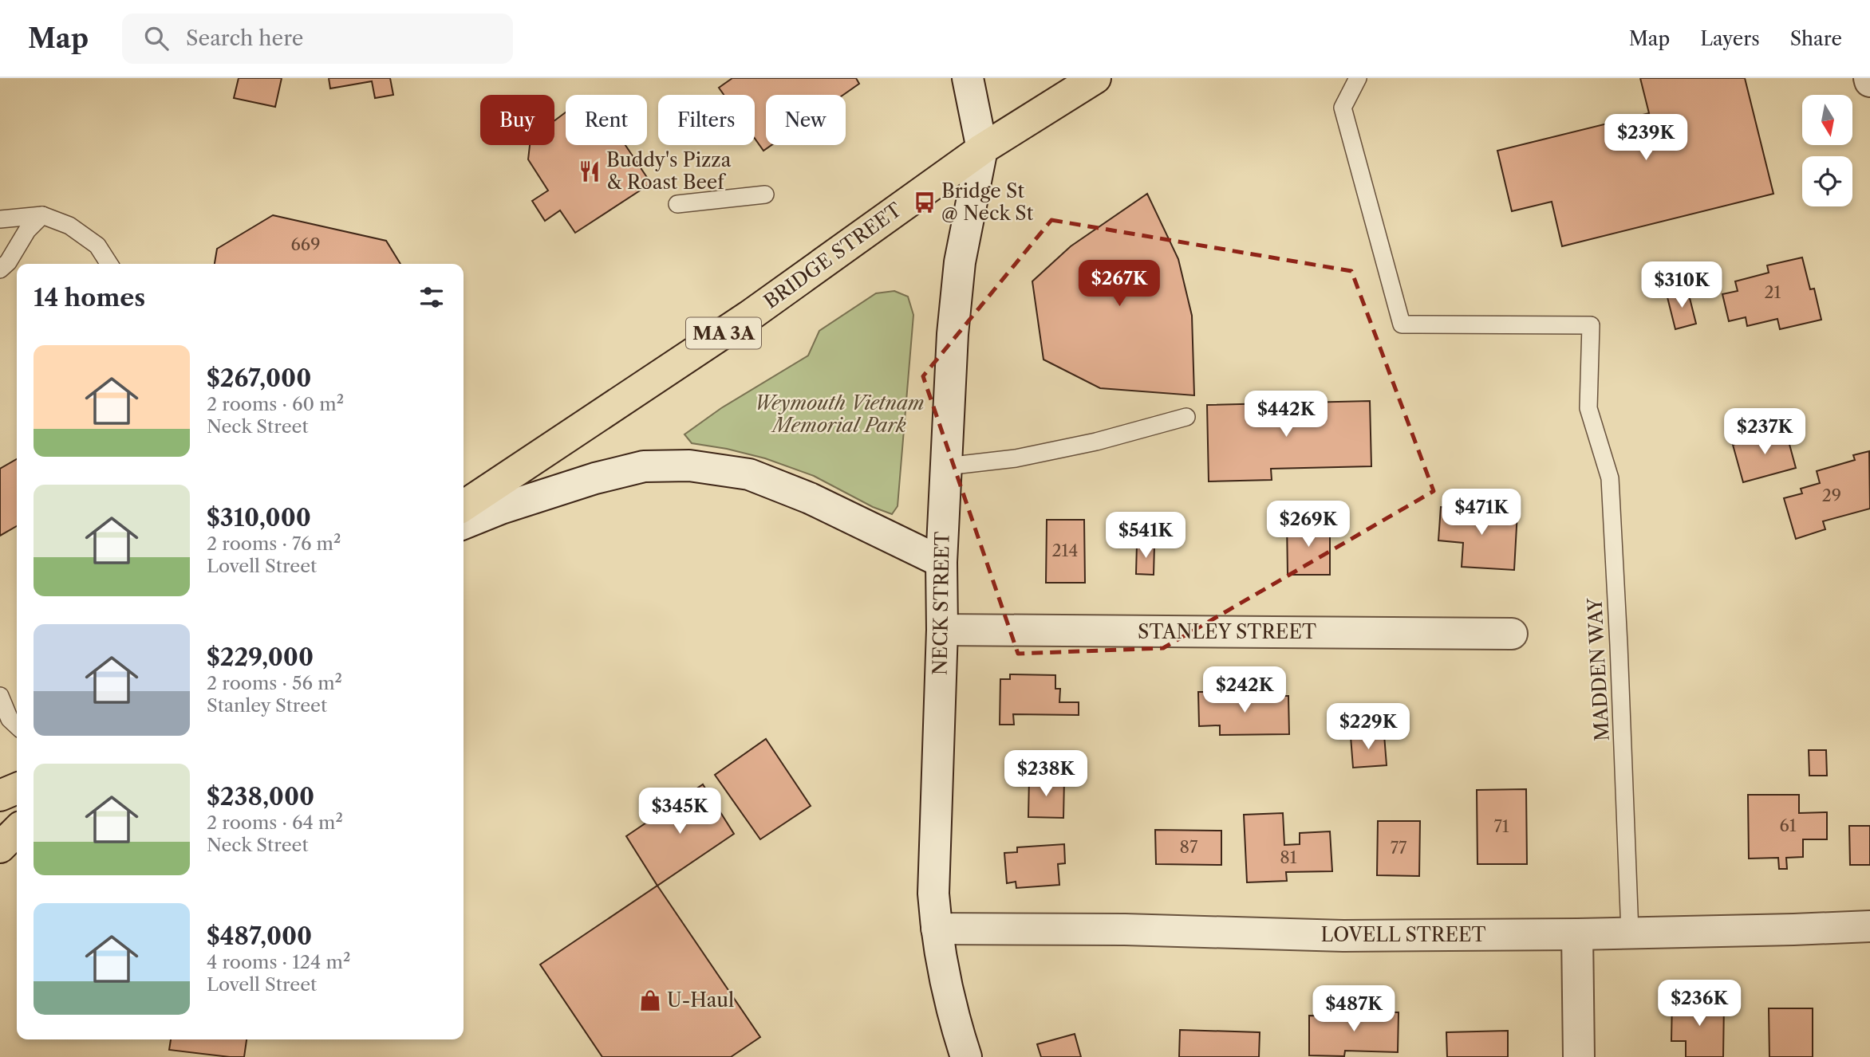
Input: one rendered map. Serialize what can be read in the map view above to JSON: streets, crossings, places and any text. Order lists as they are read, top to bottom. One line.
{"streets":{"main road":["BRIDGE STREET","MA 3A"],"street":["NECK STREET","STANLEY STREET","LOVELL STREET"],"lane":["MADDEN WAY"]},"crossings":[["BRIDGE STREET","NECK STREET"],["NECK STREET","STANLEY STREET"],["NECK STREET","LOVELL STREET"],["MADDEN WAY","LOVELL STREET"]],"parks":["Weymouth Vietnam Memorial Park"],"places":{"restaurant":["Buddy's Pizza & Roast Beef"],"bus stop":["Bridge St @ Neck St"],"shop":["U-Haul"]},"house_numbers":["669","21","29","214","61","71","87","77","81"],"north":"bottom","page":{"header":"Map","search":"Search here","nav":["Map","Layers","Share"],"chip":["Buy","Rent","Filters","New"],"price":["$239K","$267K","$310K","$442K","$237K","$471K","$269K","$541K","$242K","$229K","$238K","$345K","$236K","$487K"],"heading":"14 homes","list":[{"name":"$267,000","note":"2 rooms · 60 m² · Neck Street"},{"name":"$310,000","note":"2 rooms · 76 m² · Lovell Street"},{"name":"$229,000","note":"2 rooms · 56 m² · Stanley Street"},{"name":"$238,000","note":"2 rooms · 64 m² · Neck Street"},{"name":"$487,000","note":"4 rooms · 124 m² · Lovell Street"}]}}
